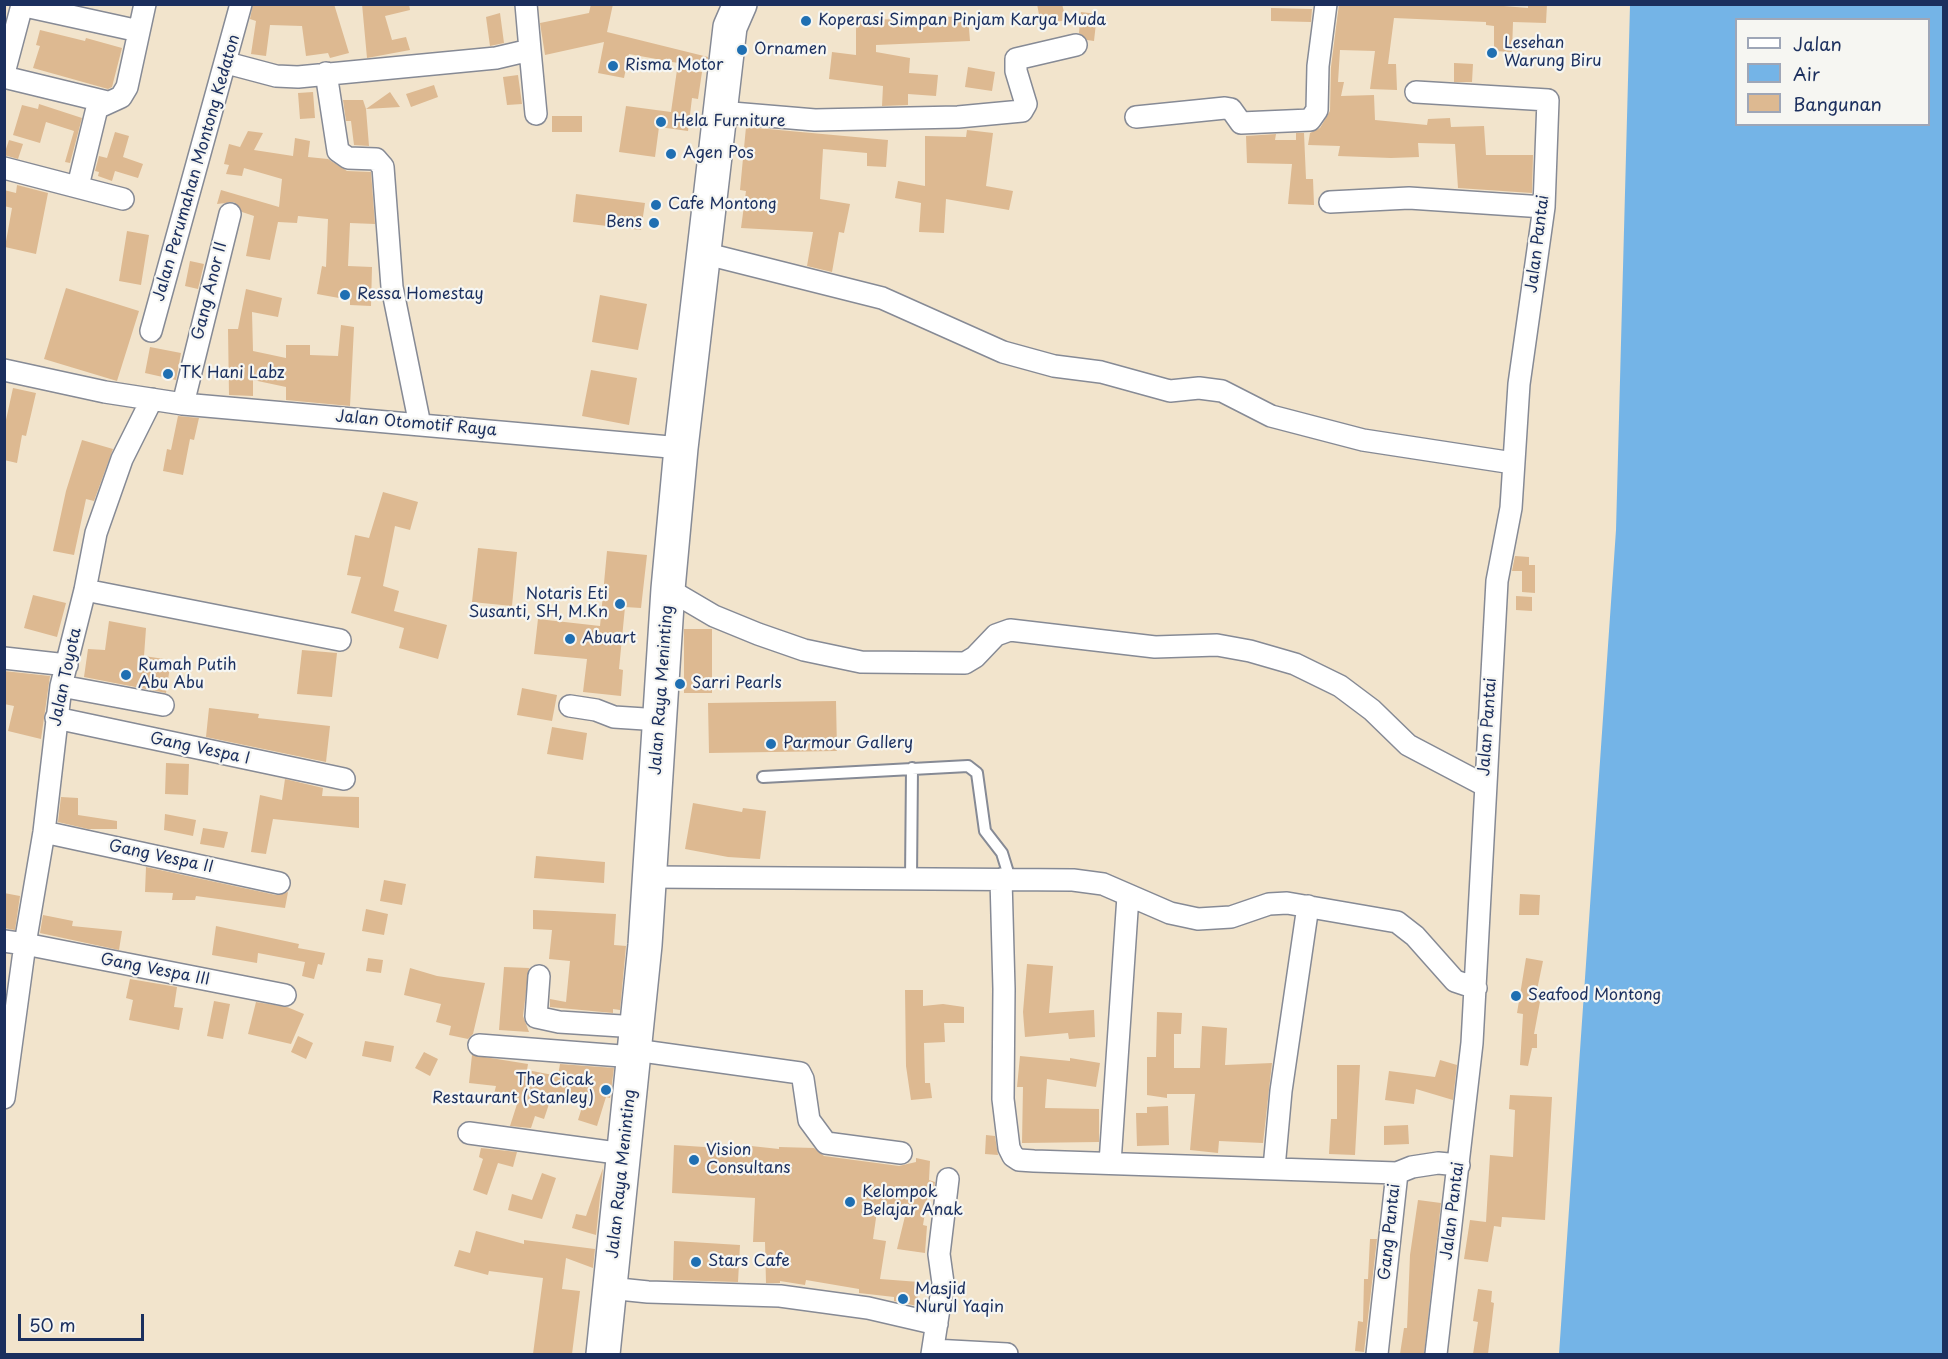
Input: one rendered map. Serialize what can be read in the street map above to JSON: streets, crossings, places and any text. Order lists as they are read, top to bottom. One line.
{"streets":{"highway":["Jalan Raya Meninting"],"street":["Jalan Perumahan Montong Kedaton","Jalan Pantai","Gang Anor II","Jalan Otomotif Raya","Jalan Toyota","Gang Vespa I","Gang Vespa II","Gang Vespa III","Gang Pantai"]},"crossings":[["Jalan Pantai","Gang Pantai"],["Gang Anor II","Jalan Otomotif Raya"],["Jalan Otomotif Raya","Jalan Toyota"],["Jalan Otomotif Raya","Jalan Raya Meninting"],["Jalan Toyota","Gang Vespa I"],["Jalan Toyota","Gang Vespa II"],["Jalan Toyota","Gang Vespa III"]],"places":["Koperasi Simpan Pinjam Karya Muda","Ornamen","Lesehan Warung Biru","Risma Motor","Hela Furniture","Agen Pos","Cafe Montong","Bens","Ressa Homestay","TK Hani Labz","Notaris Eti Susanti, SH, M.Kn","Abuart","Rumah Putih Abu Abu","Sarri Pearls","Parmour Gallery","Seafood Montong","The Cicak Restaurant (Stanley)","Vision Consultans","Kelompok Belajar Anak","Stars Cafe","Masjid Nurul Yaqin"],"legend":["Jalan","Air","Bangunan"],"scale_bar":"50 m"}
